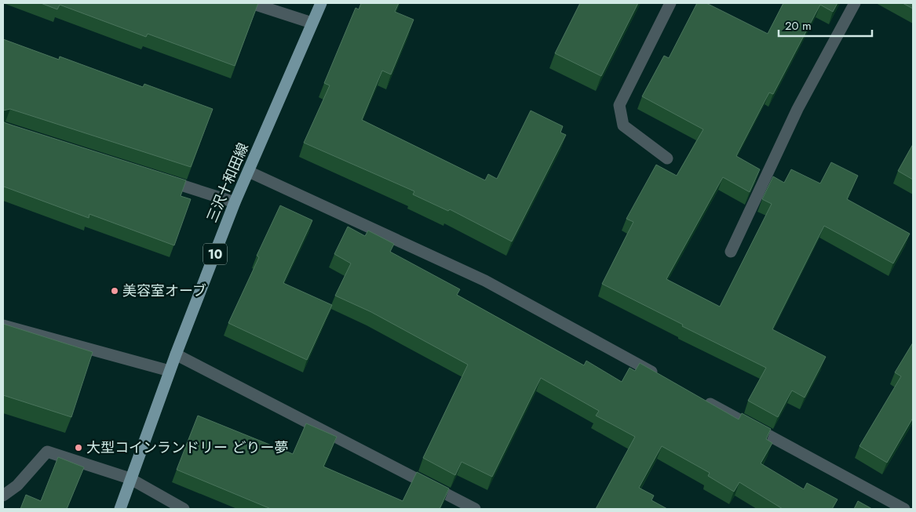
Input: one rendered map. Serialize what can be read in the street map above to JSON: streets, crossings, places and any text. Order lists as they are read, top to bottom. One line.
{"streets":{"main road":["三沢十和田線","10"]},"places":["美容室オーブ","大型コインランドリー どりー夢"],"scale_bar":"20 m"}
